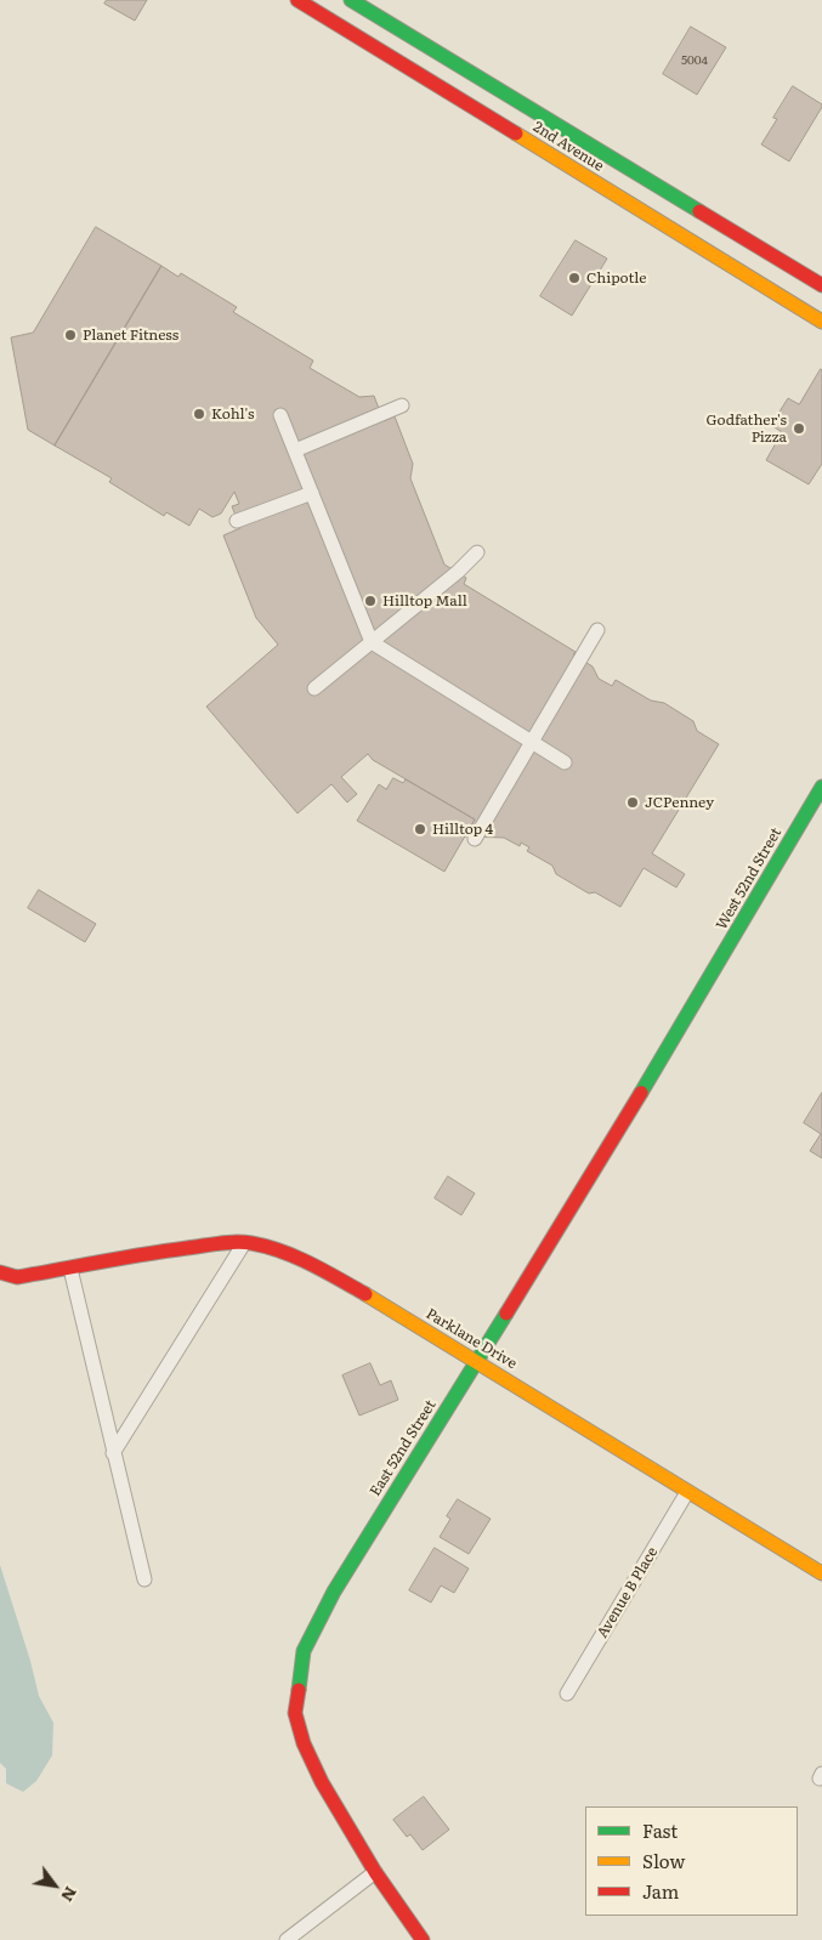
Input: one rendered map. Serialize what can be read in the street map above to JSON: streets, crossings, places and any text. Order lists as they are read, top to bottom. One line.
{"streets":{"street":["2nd Avenue","West 52nd Street","Parklane Drive","East 52nd Street","Avenue B Place"]},"crossings":[["West 52nd Street","East 52nd Street"],["Parklane Drive","East 52nd Street"],["Parklane Drive","Avenue B Place"]],"places":["Chipotle","Planet Fitness","Kohl's","Godfather's Pizza","Hilltop Mall","JCPenney","Hilltop 4"],"house_numbers":["5004"],"legend":["Fast","Slow","Jam"],"north":"bottom right"}
